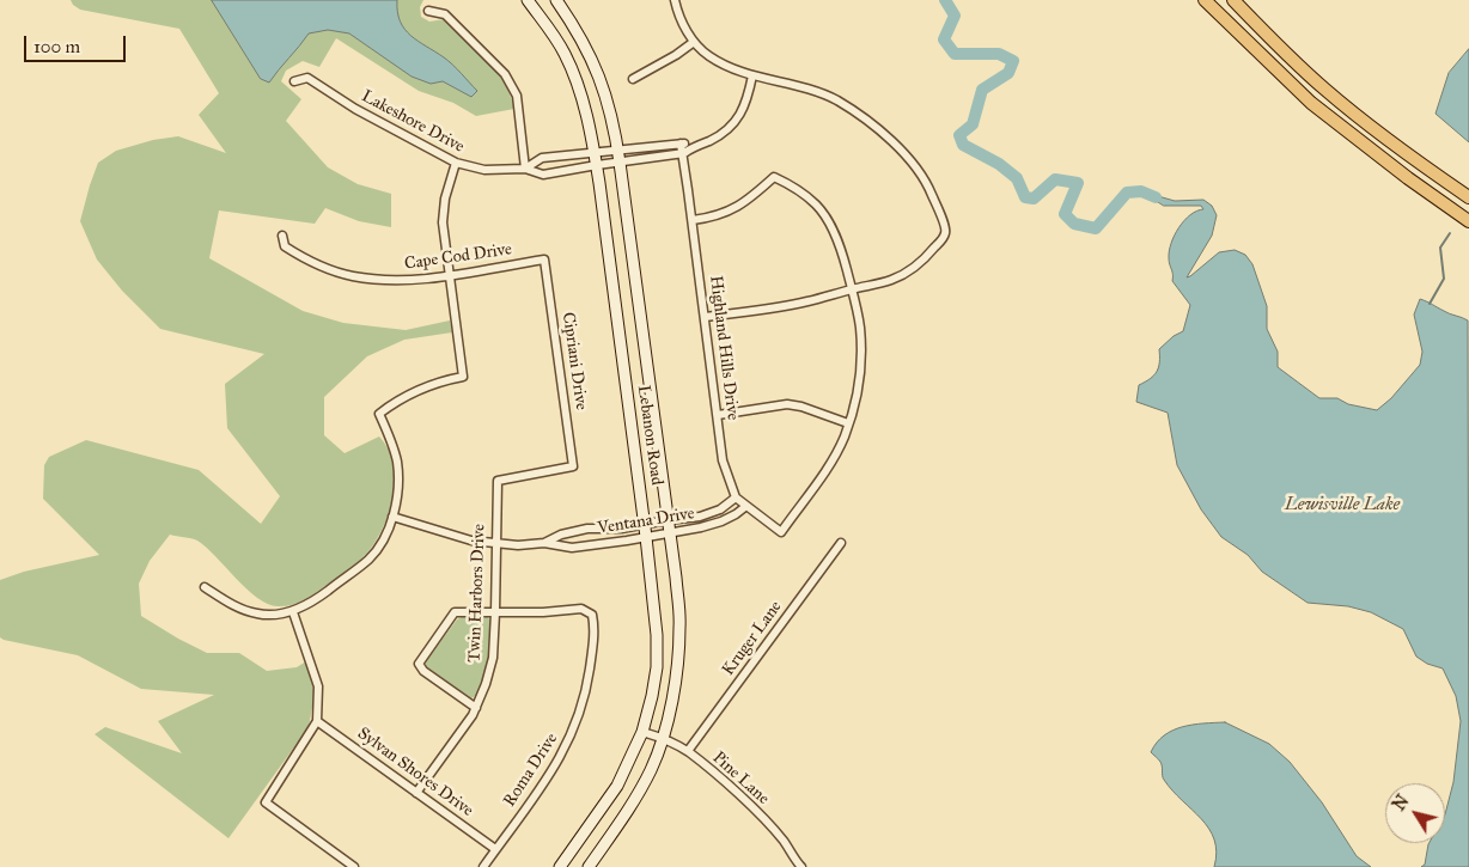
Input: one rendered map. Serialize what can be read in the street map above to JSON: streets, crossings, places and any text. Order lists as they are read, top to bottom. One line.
{"streets":{"main road":["Lebanon Road"],"street":["Lakeshore Drive","Cape Cod Drive","Highland Hills Drive","Cipriani Drive","Ventana Drive","Twin Harbors Drive","Kruger Lane","Roma Drive","Sylvan Shores Drive","Pine Lane"]},"crossings":[["Lakeshore Drive","Highland Hills Drive"],["Lakeshore Drive","Lebanon Road"],["Cape Cod Drive","Cipriani Drive"],["Highland Hills Drive","Ventana Drive"],["Cipriani Drive","Twin Harbors Drive"],["Lebanon Road","Ventana Drive"],["Lebanon Road","Pine Lane"],["Ventana Drive","Twin Harbors Drive"],["Twin Harbors Drive","Roma Drive"],["Twin Harbors Drive","Sylvan Shores Drive"],["Kruger Lane","Pine Lane"],["Roma Drive","Sylvan Shores Drive"]],"water":["Lewisville Lake"],"scale_bar":"100 m","north":"top left"}
